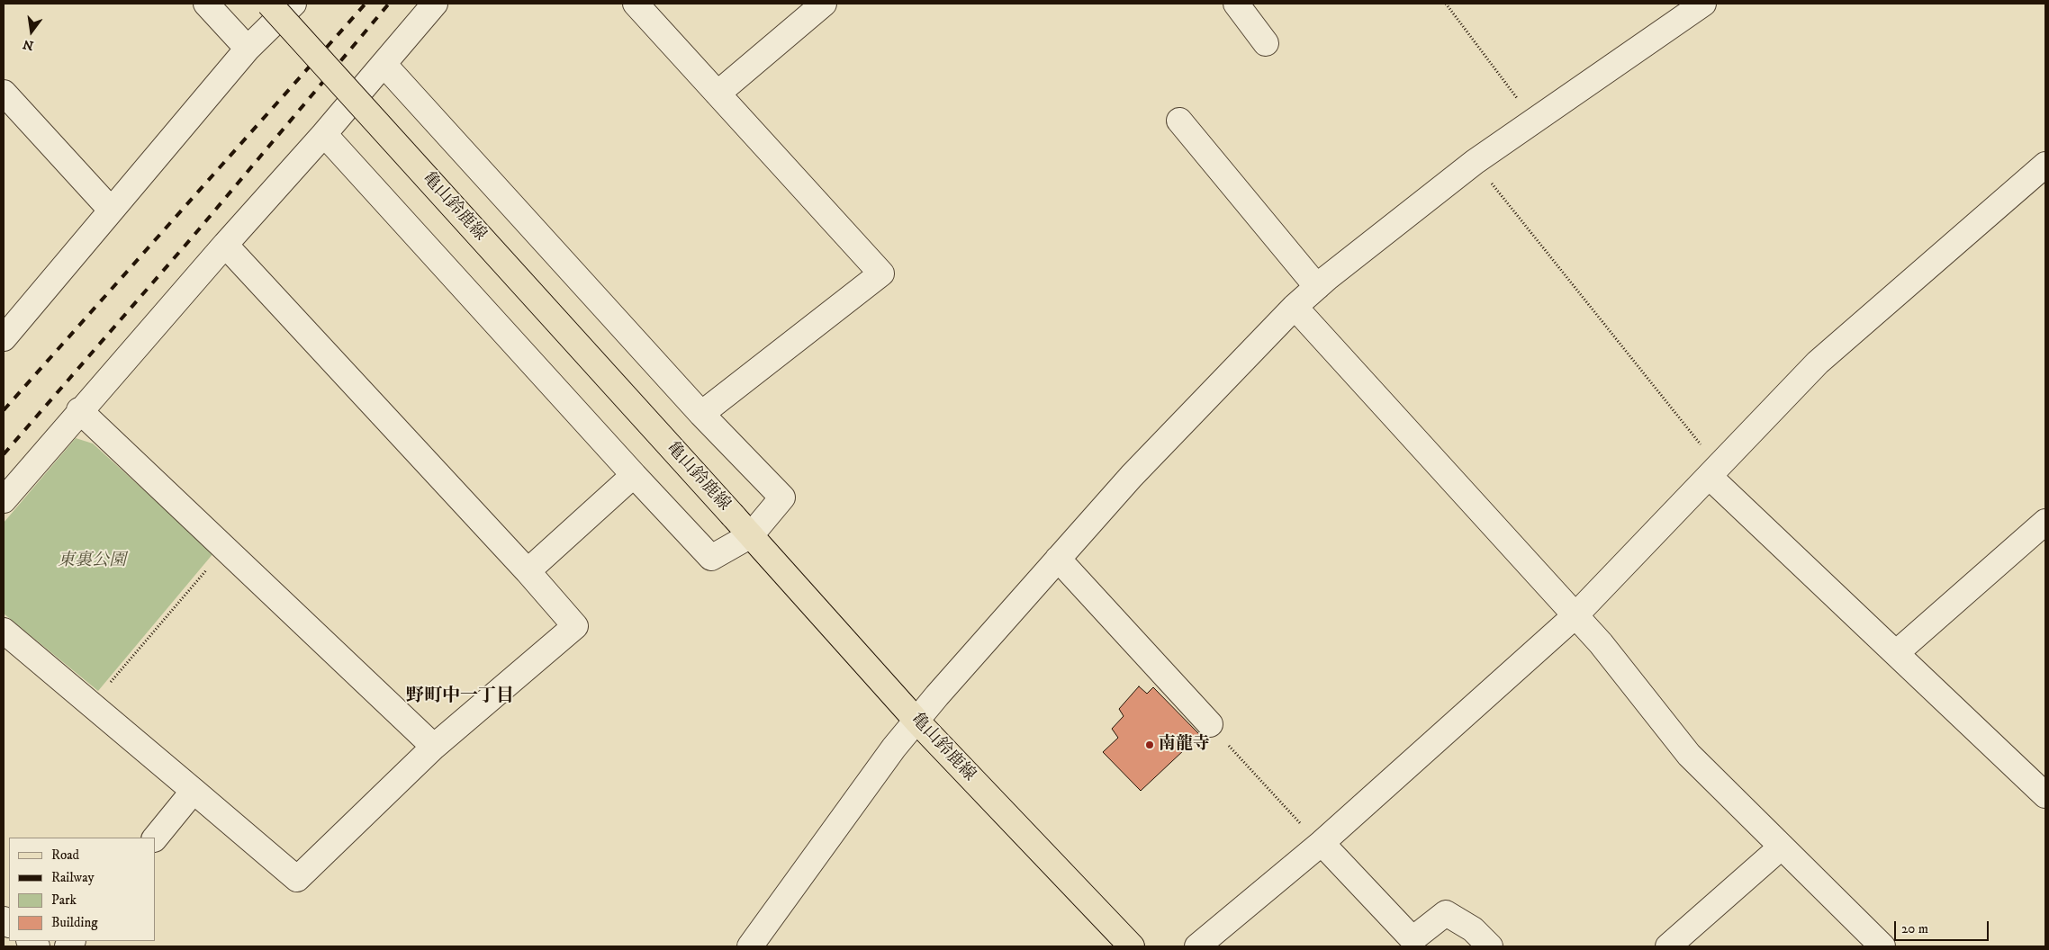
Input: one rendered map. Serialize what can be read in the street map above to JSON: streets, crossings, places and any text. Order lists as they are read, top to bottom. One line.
{"streets":{"main road":["亀山鈴鹿線"]},"districts":["野町中一丁目"],"parks":["東裏公園"],"places":["南龍寺"],"legend":["Road","Railway","Park","Building"],"scale_bar":"20 m","north":"bottom"}
